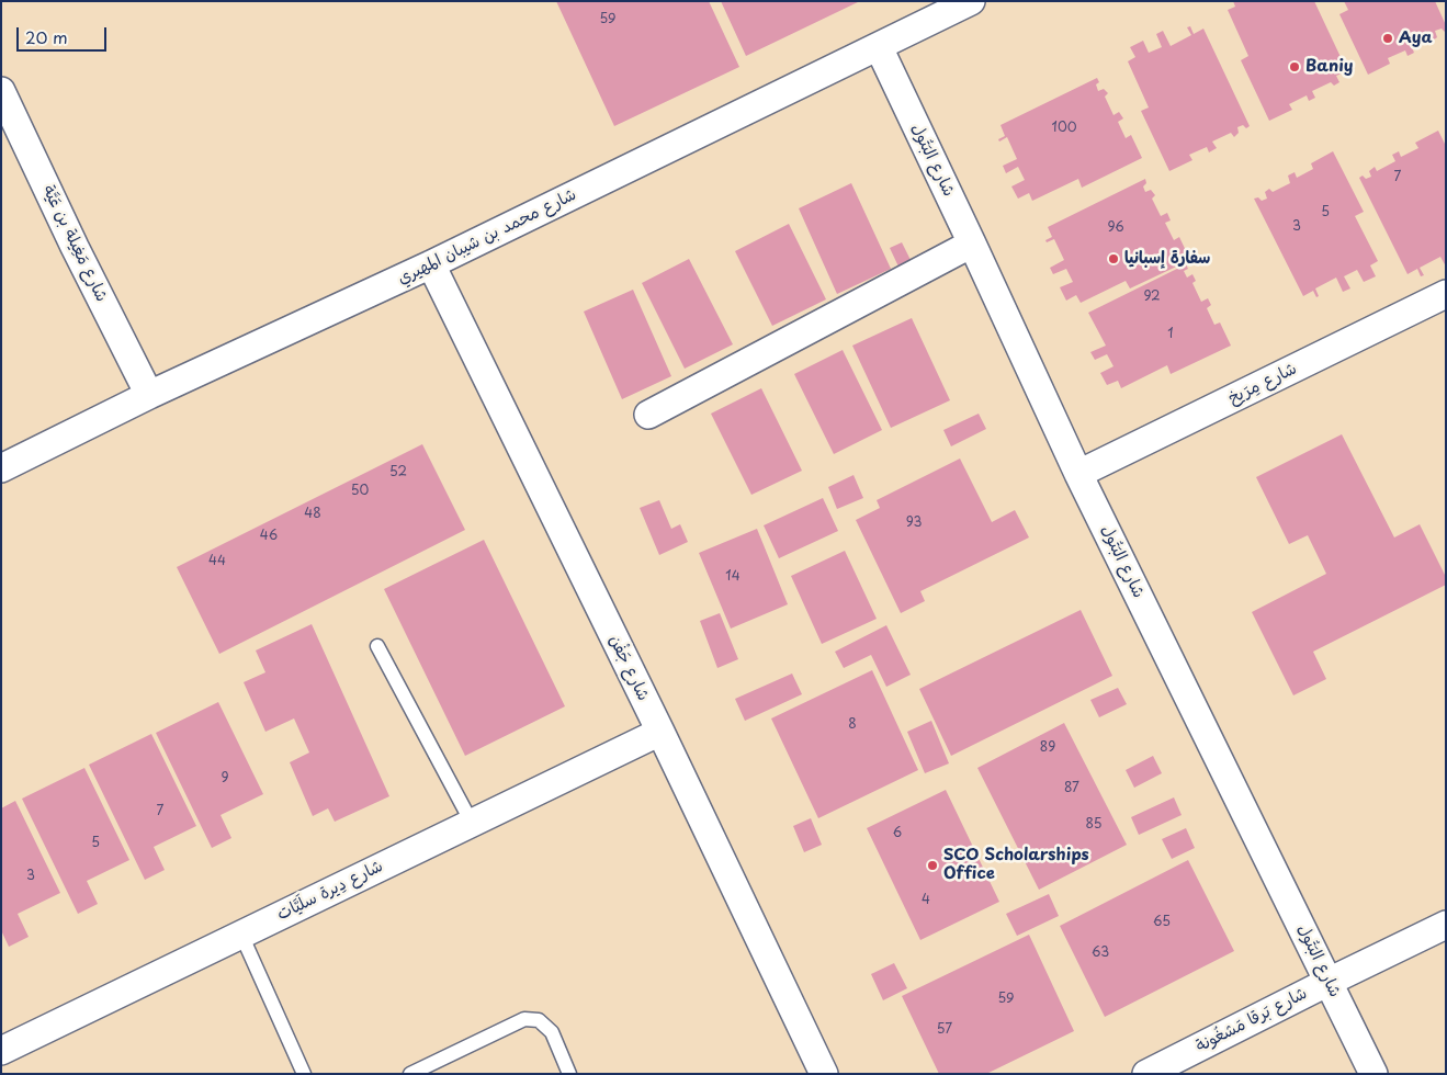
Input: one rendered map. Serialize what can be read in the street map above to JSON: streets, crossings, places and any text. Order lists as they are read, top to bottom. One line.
{"streets":{"street":["شارع البَتُول","شارع محمد بن شيبان المهيري","شارع مَغِيلة بن عَيَّة","شارع مِرَيخ","شارع جَفْن","شارع دِيرة سلَيَّات","شارع بَرقا مَشغُونة"]},"crossings":[["شارع البَتُول","شارع محمد بن شيبان المهيري"],["شارع البَتُول","شارع مِرَيخ"],["شارع البَتُول","شارع بَرقا مَشغُونة"],["شارع محمد بن شيبان المهيري","شارع مَغِيلة بن عَيَّة"],["شارع محمد بن شيبان المهيري","شارع جَفْن"],["شارع جَفْن","شارع دِيرة سلَيَّات"]],"places":["Aya","Baniy","سفارة إسبانيا","SCO Scholarships Office"],"house_numbers":["59","100","7","5","3","96","92","1","52","50","48","93","46","44","14","8","89","9","87","7","85","6","5","3","4","65","63","59","57"],"scale_bar":"20 m"}
